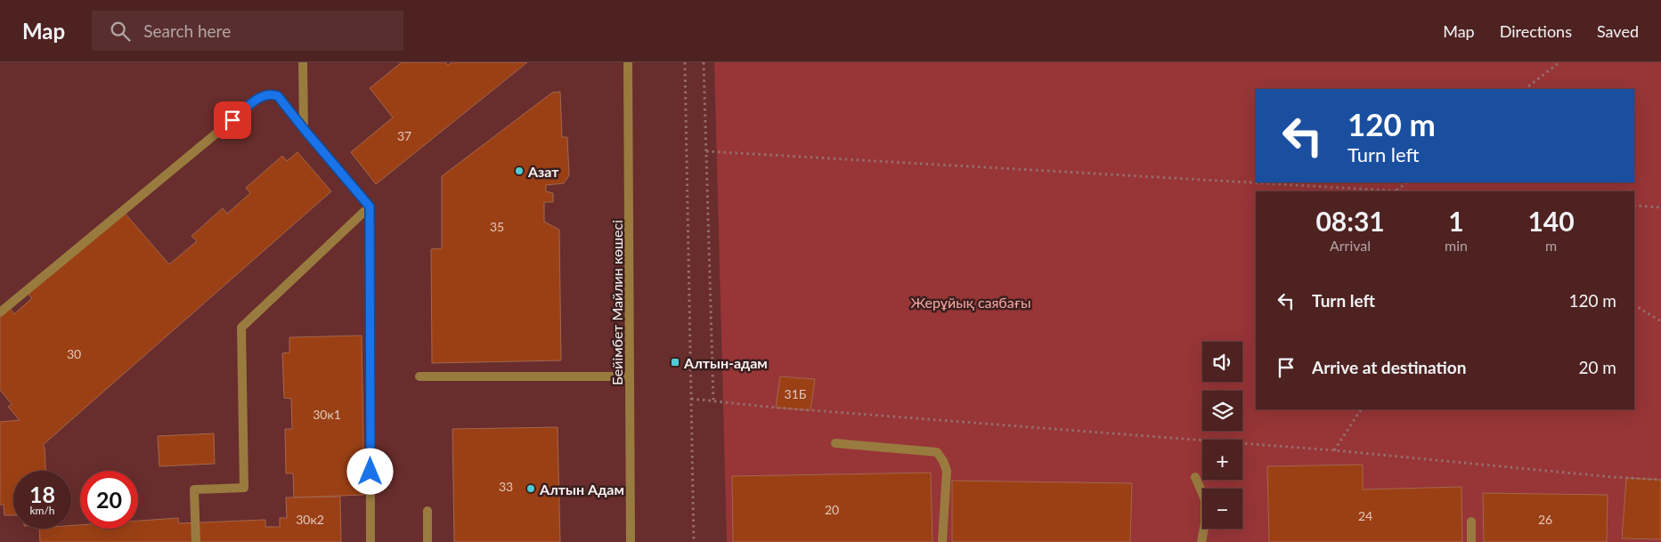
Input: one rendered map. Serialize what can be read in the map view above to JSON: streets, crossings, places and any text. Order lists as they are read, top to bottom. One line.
{"streets":{"street":["Бейімбет Майлин көшесі"]},"parks":["Жерұйық саябағы"],"places":{"other":["Азат","Алтын Адам"],"transit":["Алтын-адам"]},"house_numbers":["37","35","30","31Б","30к1","33","20","24","30к2","26"],"page":{"header":"Map","search":"Search here","nav":["Map","Directions","Saved"],"turn":["120 m","Turn left"],"eta":["08:31","Arrival","1","min","140","m"],"list":[{"name":"Turn left","value":"120 m"},{"name":"Arrive at destination","value":"20 m"}],"map_buttons":["+","−"],"speed":"18 km/h","limit":"20"}}
